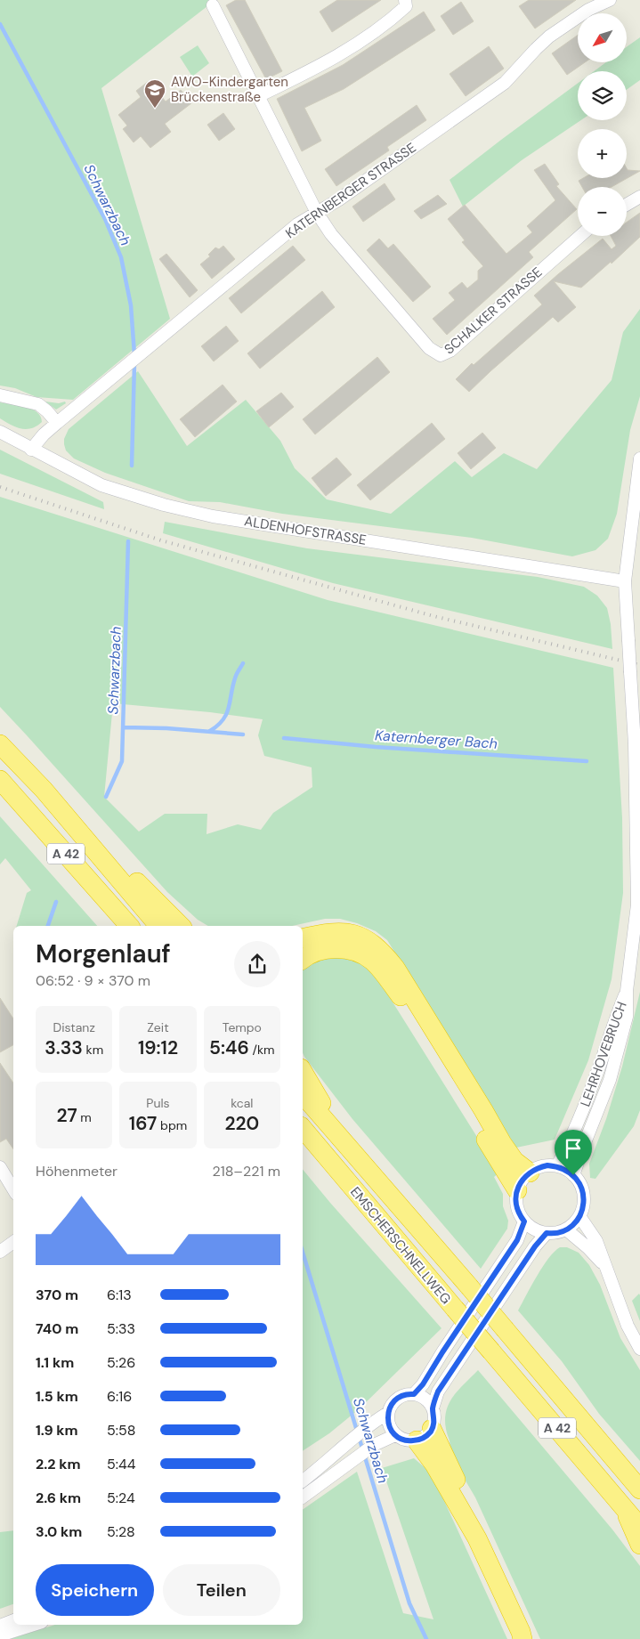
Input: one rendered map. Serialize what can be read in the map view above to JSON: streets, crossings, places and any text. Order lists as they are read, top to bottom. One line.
{"streets":{"highway":["A 42","EMSCHERSCHNELLWEG"],"street":["KATERNBERGER STRASSE","SCHALKER STRASSE","ALDENHOFSTRASSE","LEHRHOVEBRUCH"]},"crossings":[["KATERNBERGER STRASSE","SCHALKER STRASSE"],["KATERNBERGER STRASSE","ALDENHOFSTRASSE"],["ALDENHOFSTRASSE","LEHRHOVEBRUCH"]],"water":["Schwarzbach","Katernberger Bach"],"places":{"school or university":["AWO-Kindergarten Brückenstraße"]},"north":"bottom left","page":{"map_buttons":["+","−"],"heading":["Morgenlauf","06:52 · 9 × 370 m"],"stats":[["Distanz","3.33 km"],["Zeit","19:12"],["Tempo","5:46 /km"],["27 m"],["Puls","167 bpm"],["kcal","220"]],"chart":["Höhenmeter","218–221 m"],"list":[{"name":"370 m","note":"6:13"},{"name":"740 m","note":"5:33"},{"name":"1.1 km","note":"5:26"},{"name":"1.5 km","note":"6:16"},{"name":"1.9 km","note":"5:58"},{"name":"2.2 km","note":"5:44"},{"name":"2.6 km","note":"5:24"},{"name":"3.0 km","note":"5:28"}],"buttons":["Speichern","Teilen"]}}
